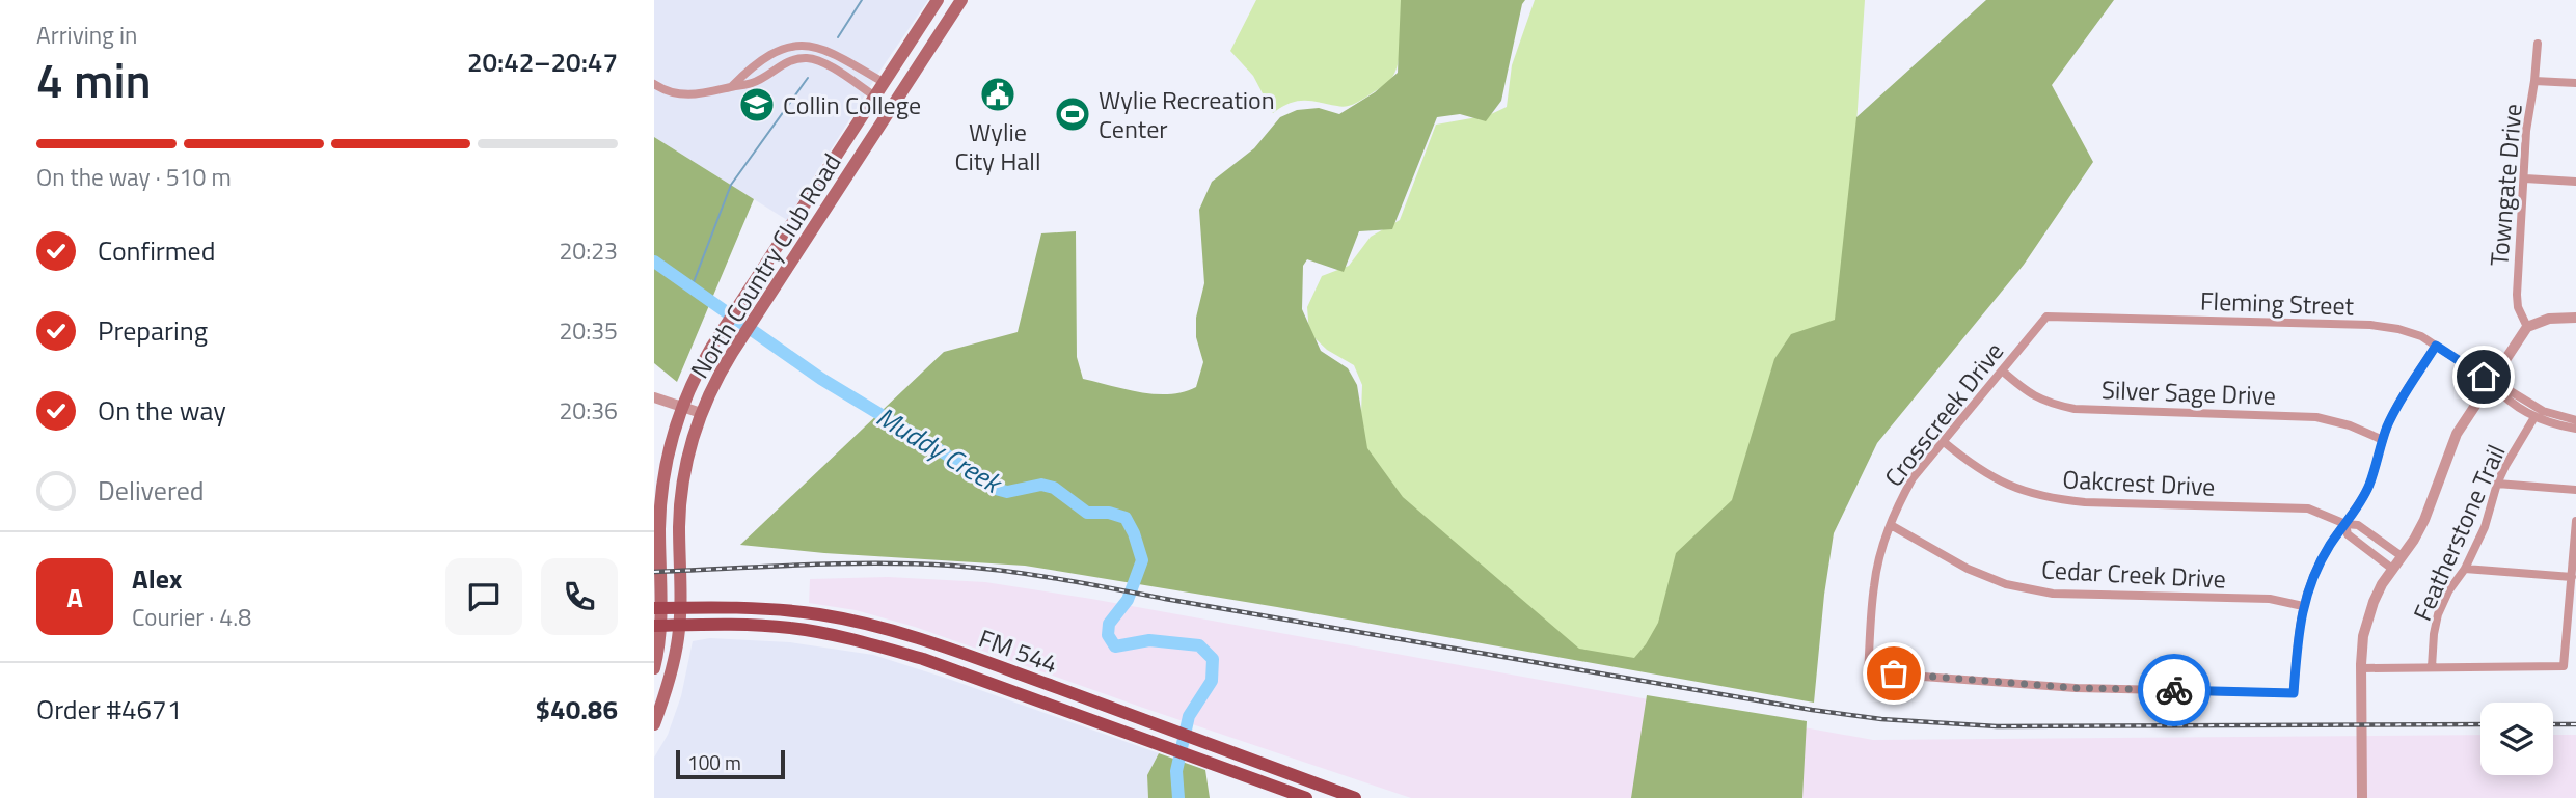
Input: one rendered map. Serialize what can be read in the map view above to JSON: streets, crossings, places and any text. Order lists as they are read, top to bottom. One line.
{"streets":{"main road":["North Country Club Road","FM 544"],"street":["Towngate Drive","Fleming Street","Silver Sage Drive","Crosscreek Drive","Oakcrest Drive","Featherstone Trail","Cedar Creek Drive"]},"crossings":[["North Country Club Road","FM 544"],["Fleming Street","Crosscreek Drive"],["Fleming Street","Featherstone Trail"],["Silver Sage Drive","Crosscreek Drive"],["Crosscreek Drive","Oakcrest Drive"],["Crosscreek Drive","Cedar Creek Drive"]],"water":["Muddy Creek"],"places":{"public building":["Wylie City Hall"],"school or university":["Collin College"],"sports":["Wylie Recreation Center"]},"scale_bar":"100 m","page":{"heading":["4 min","Arriving in","20:42–20:47"],"panel":["Alex","Courier · 4.8","Order #4671","$40.86"],"bar":"On the way · 510 m","list":[["Confirmed","20:23"],["Preparing","20:35"],["On the way","20:36"],"Delivered"],"round":"A","scale":"100 m"}}
